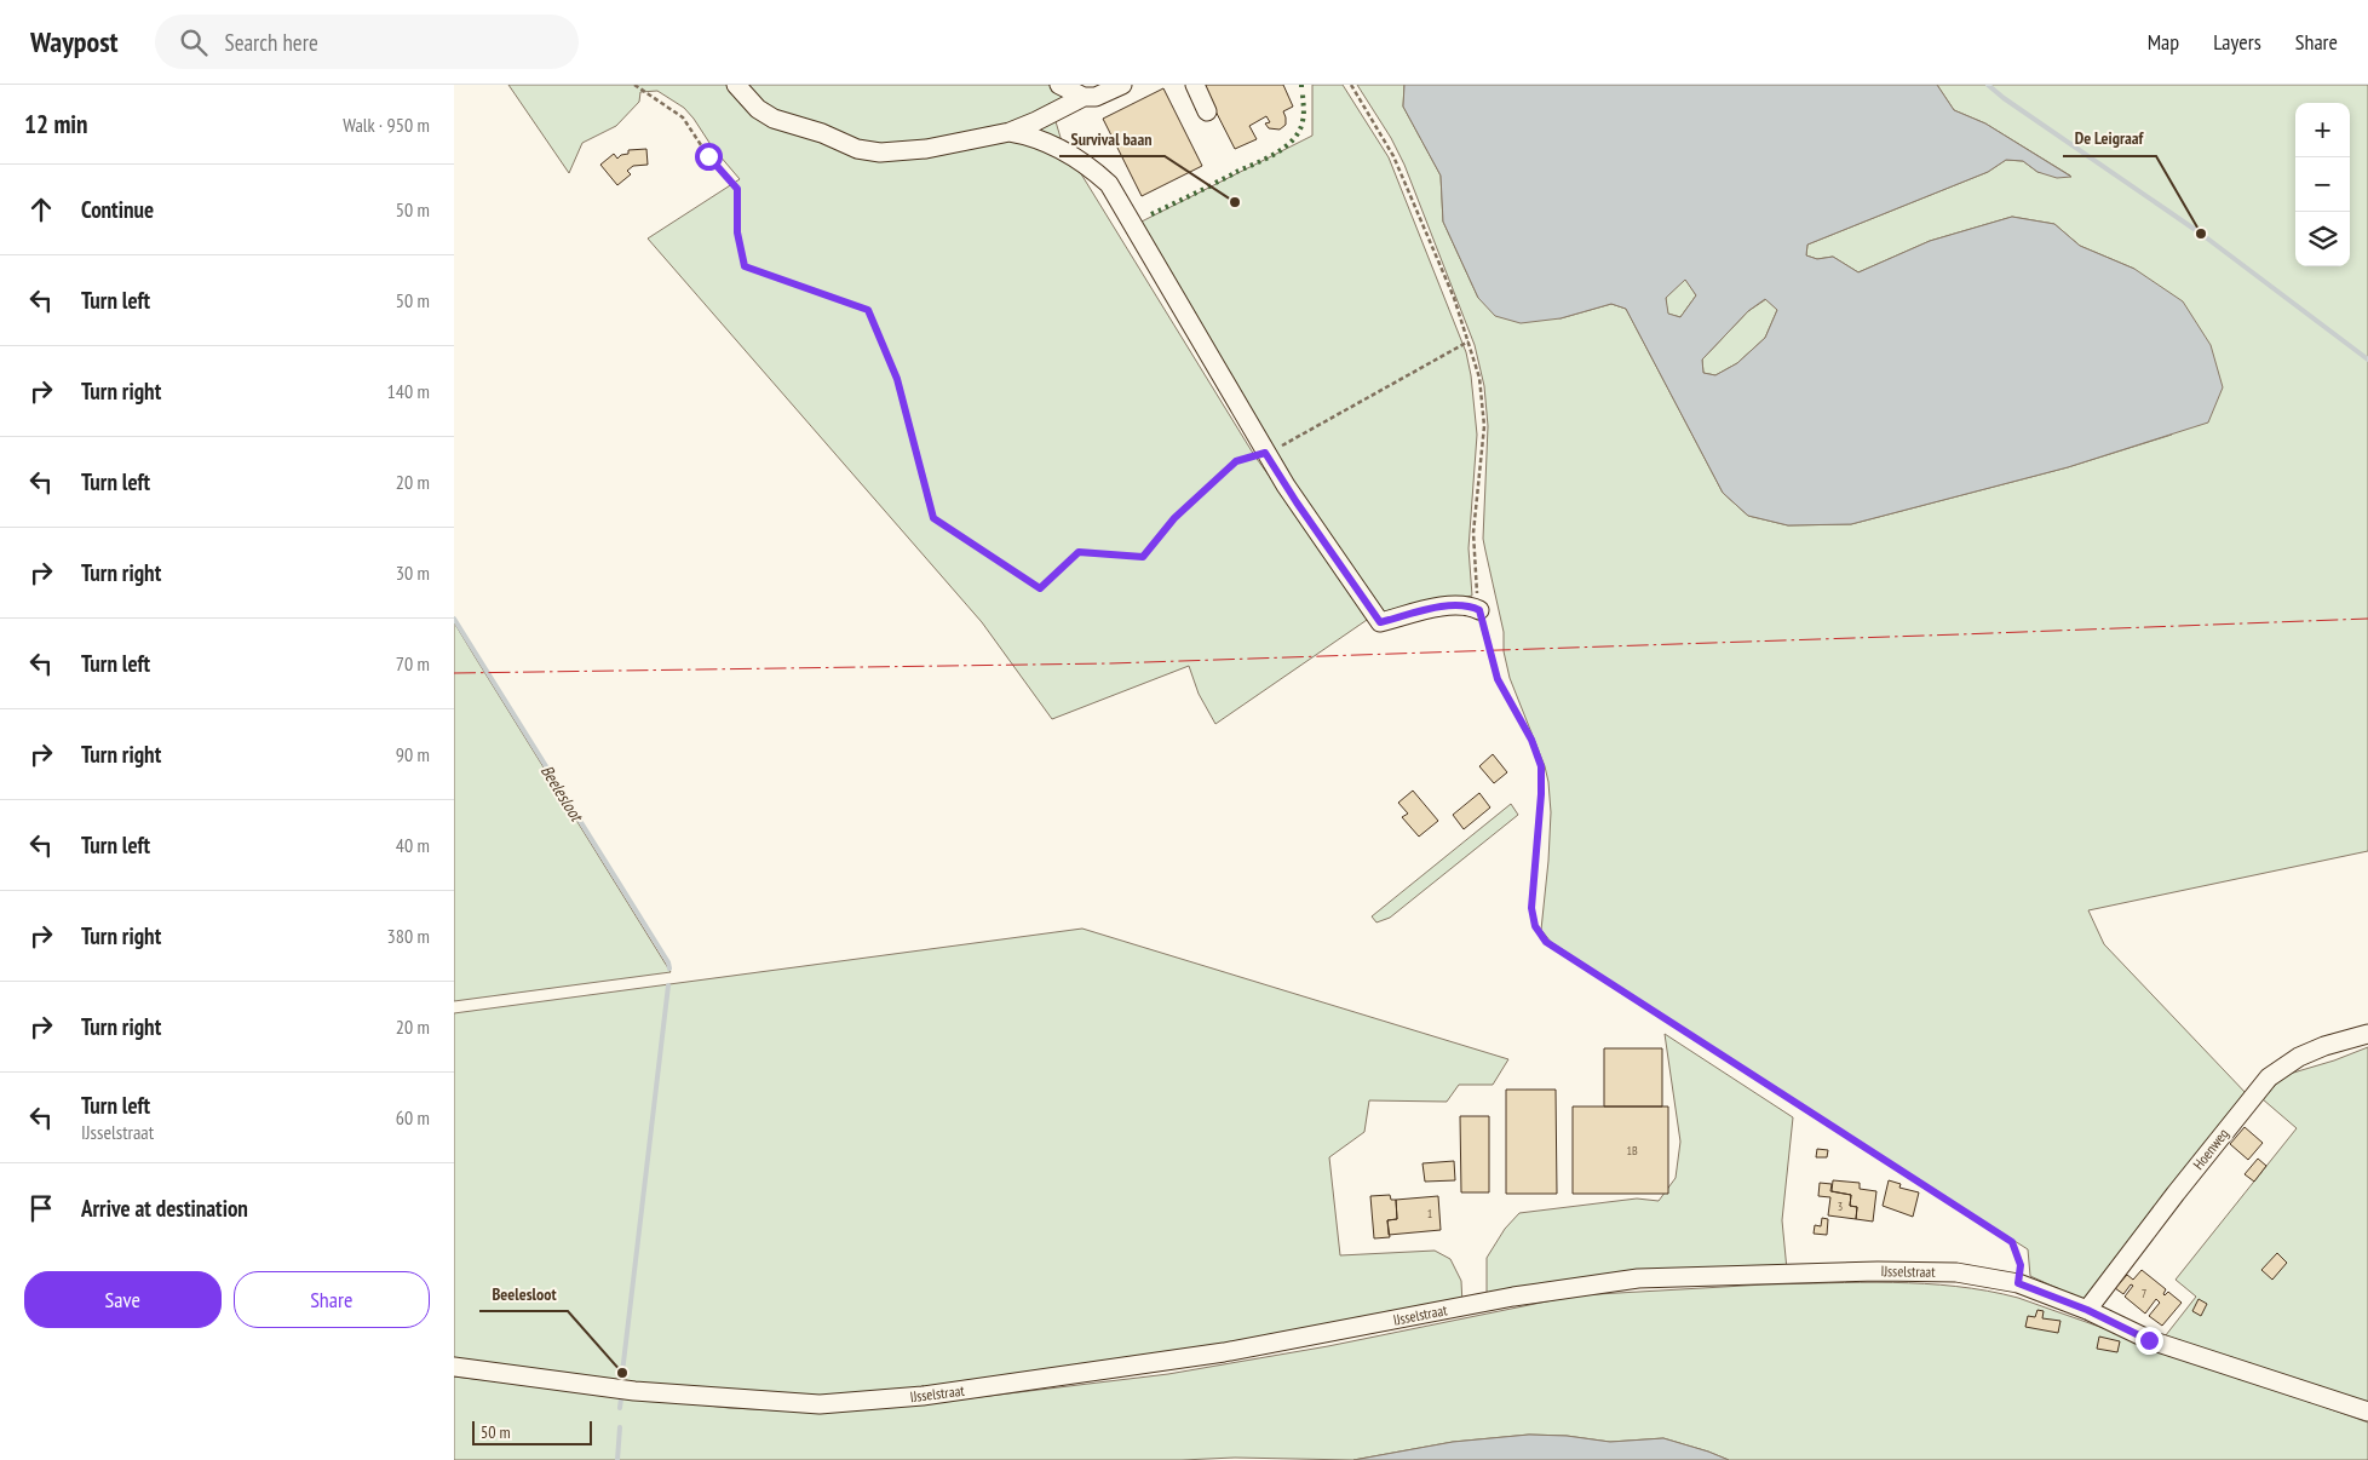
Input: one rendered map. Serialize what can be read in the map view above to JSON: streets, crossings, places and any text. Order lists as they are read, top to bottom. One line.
{"streets":{"street":["Hoenweg","IJsselstraat"]},"crossings":[["Hoenweg","IJsselstraat"]],"water":["Beelesloot"],"places":["Survival baan","De Leigraaf","Beelesloot"],"house_numbers":["1B","3","1","7"],"scale_bar":"50 m","page":{"header":"Waypost","search":"Search here","nav":["Map","Layers","Share"],"heading":["12 min","Walk · 950 m"],"map_buttons":["+","−"],"list":[["Continue","50 m"],["Turn left","50 m"],["Turn right","140 m"],["Turn left","20 m"],["Turn right","30 m"],["Turn left","70 m"],["Turn right","90 m"],["Turn left","40 m"],["Turn right","380 m"],["Turn right","20 m"],["Turn left","IJsselstraat","60 m"],"Arrive at destination"],"buttons":["Save","Share"],"scale":"50 m"}}
